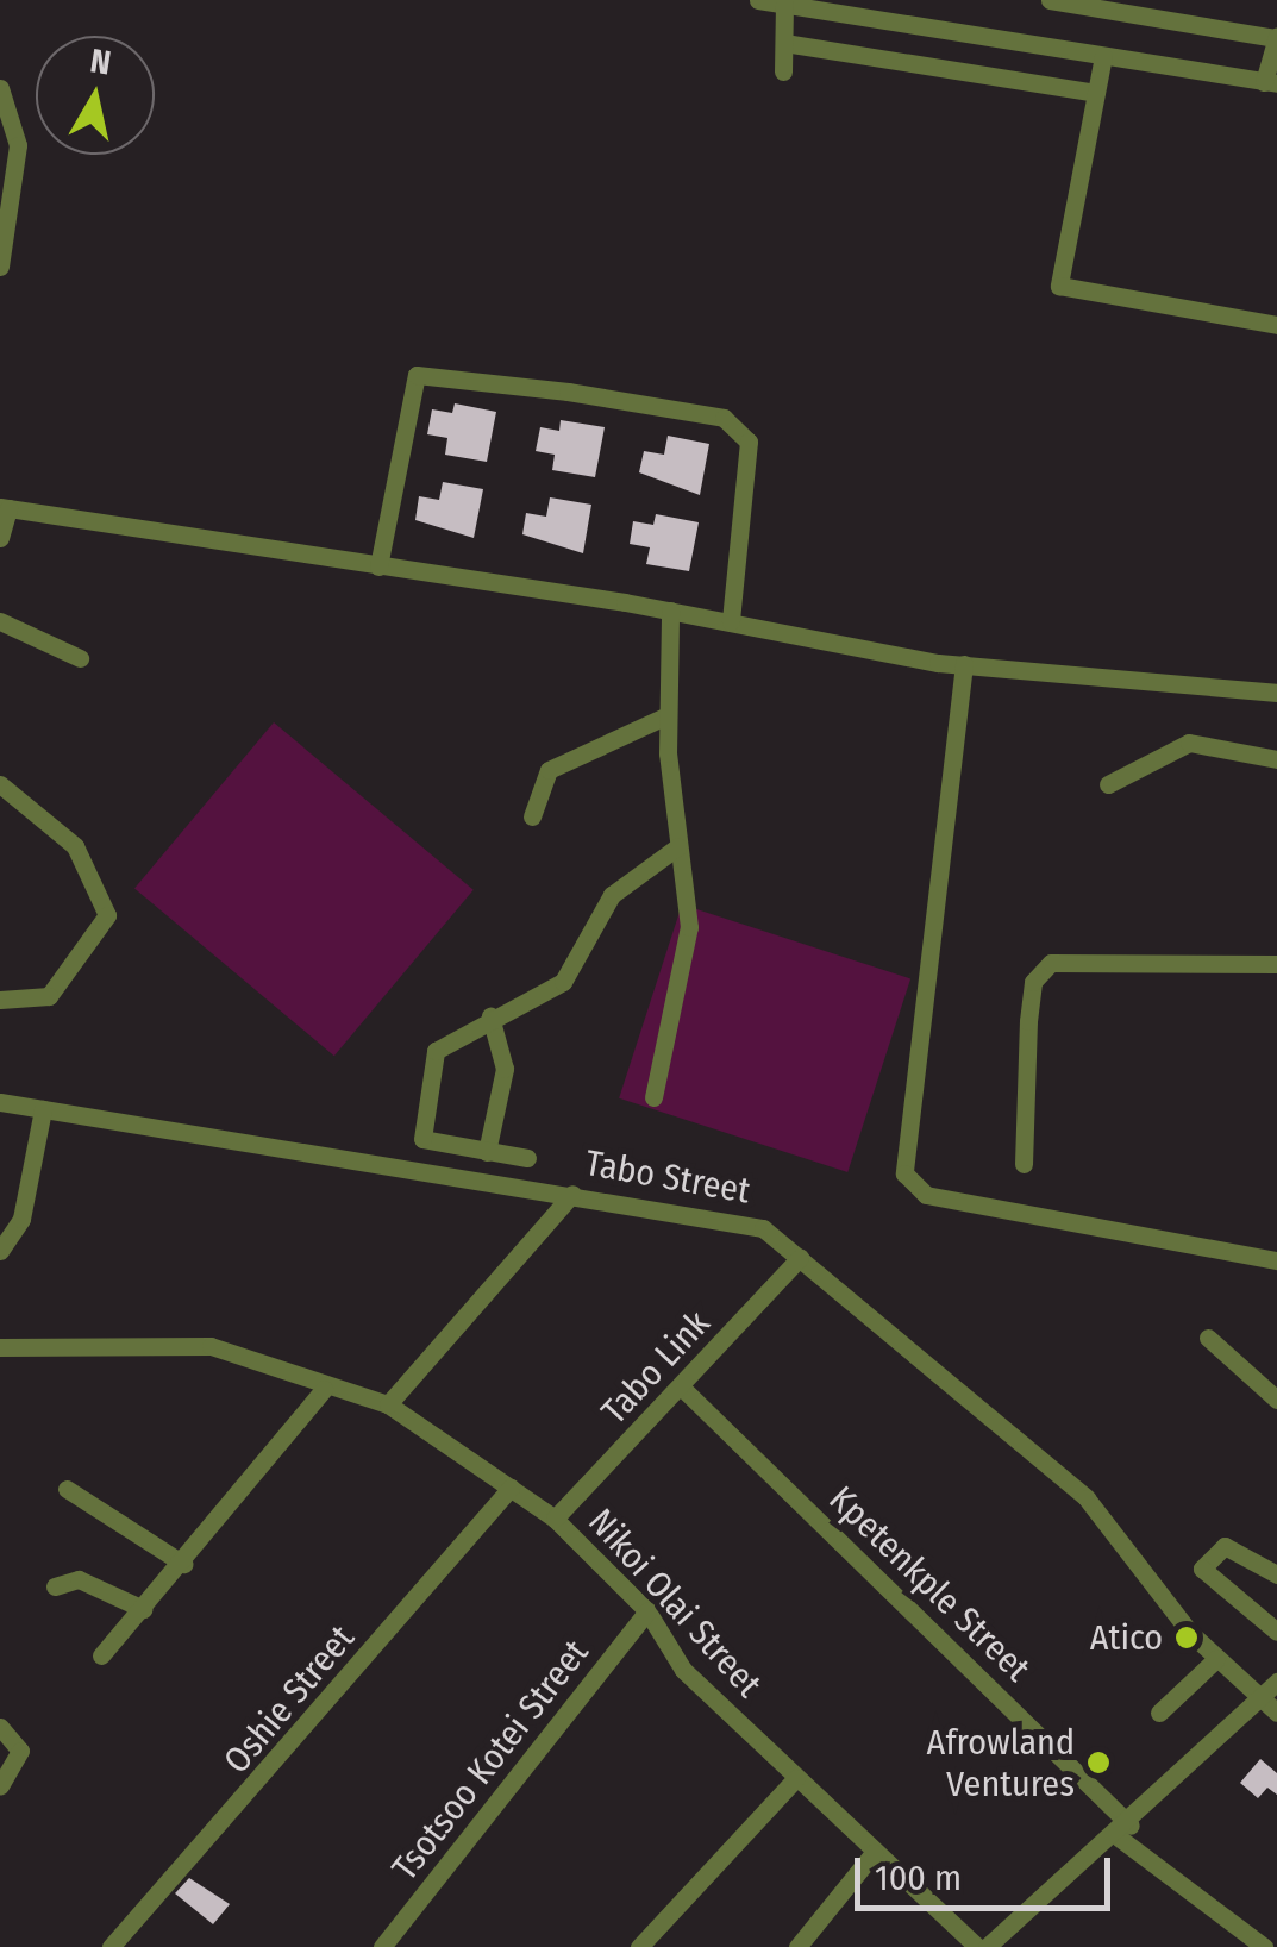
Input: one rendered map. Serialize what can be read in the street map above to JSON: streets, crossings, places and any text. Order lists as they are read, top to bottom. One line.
{"streets":{"street":["Tabo Street","Tabo Link","Kpetenkple Street","Nikoi Olai Street","Oshie Street","Tsotsoo Kotei Street"]},"crossings":[["Tabo Street","Tabo Link"],["Tabo Link","Kpetenkple Street"],["Tabo Link","Nikoi Olai Street"],["Nikoi Olai Street","Oshie Street"],["Nikoi Olai Street","Tsotsoo Kotei Street"]],"places":["Atico","Afrowland Ventures"],"scale_bar":"100 m","north":"top"}
